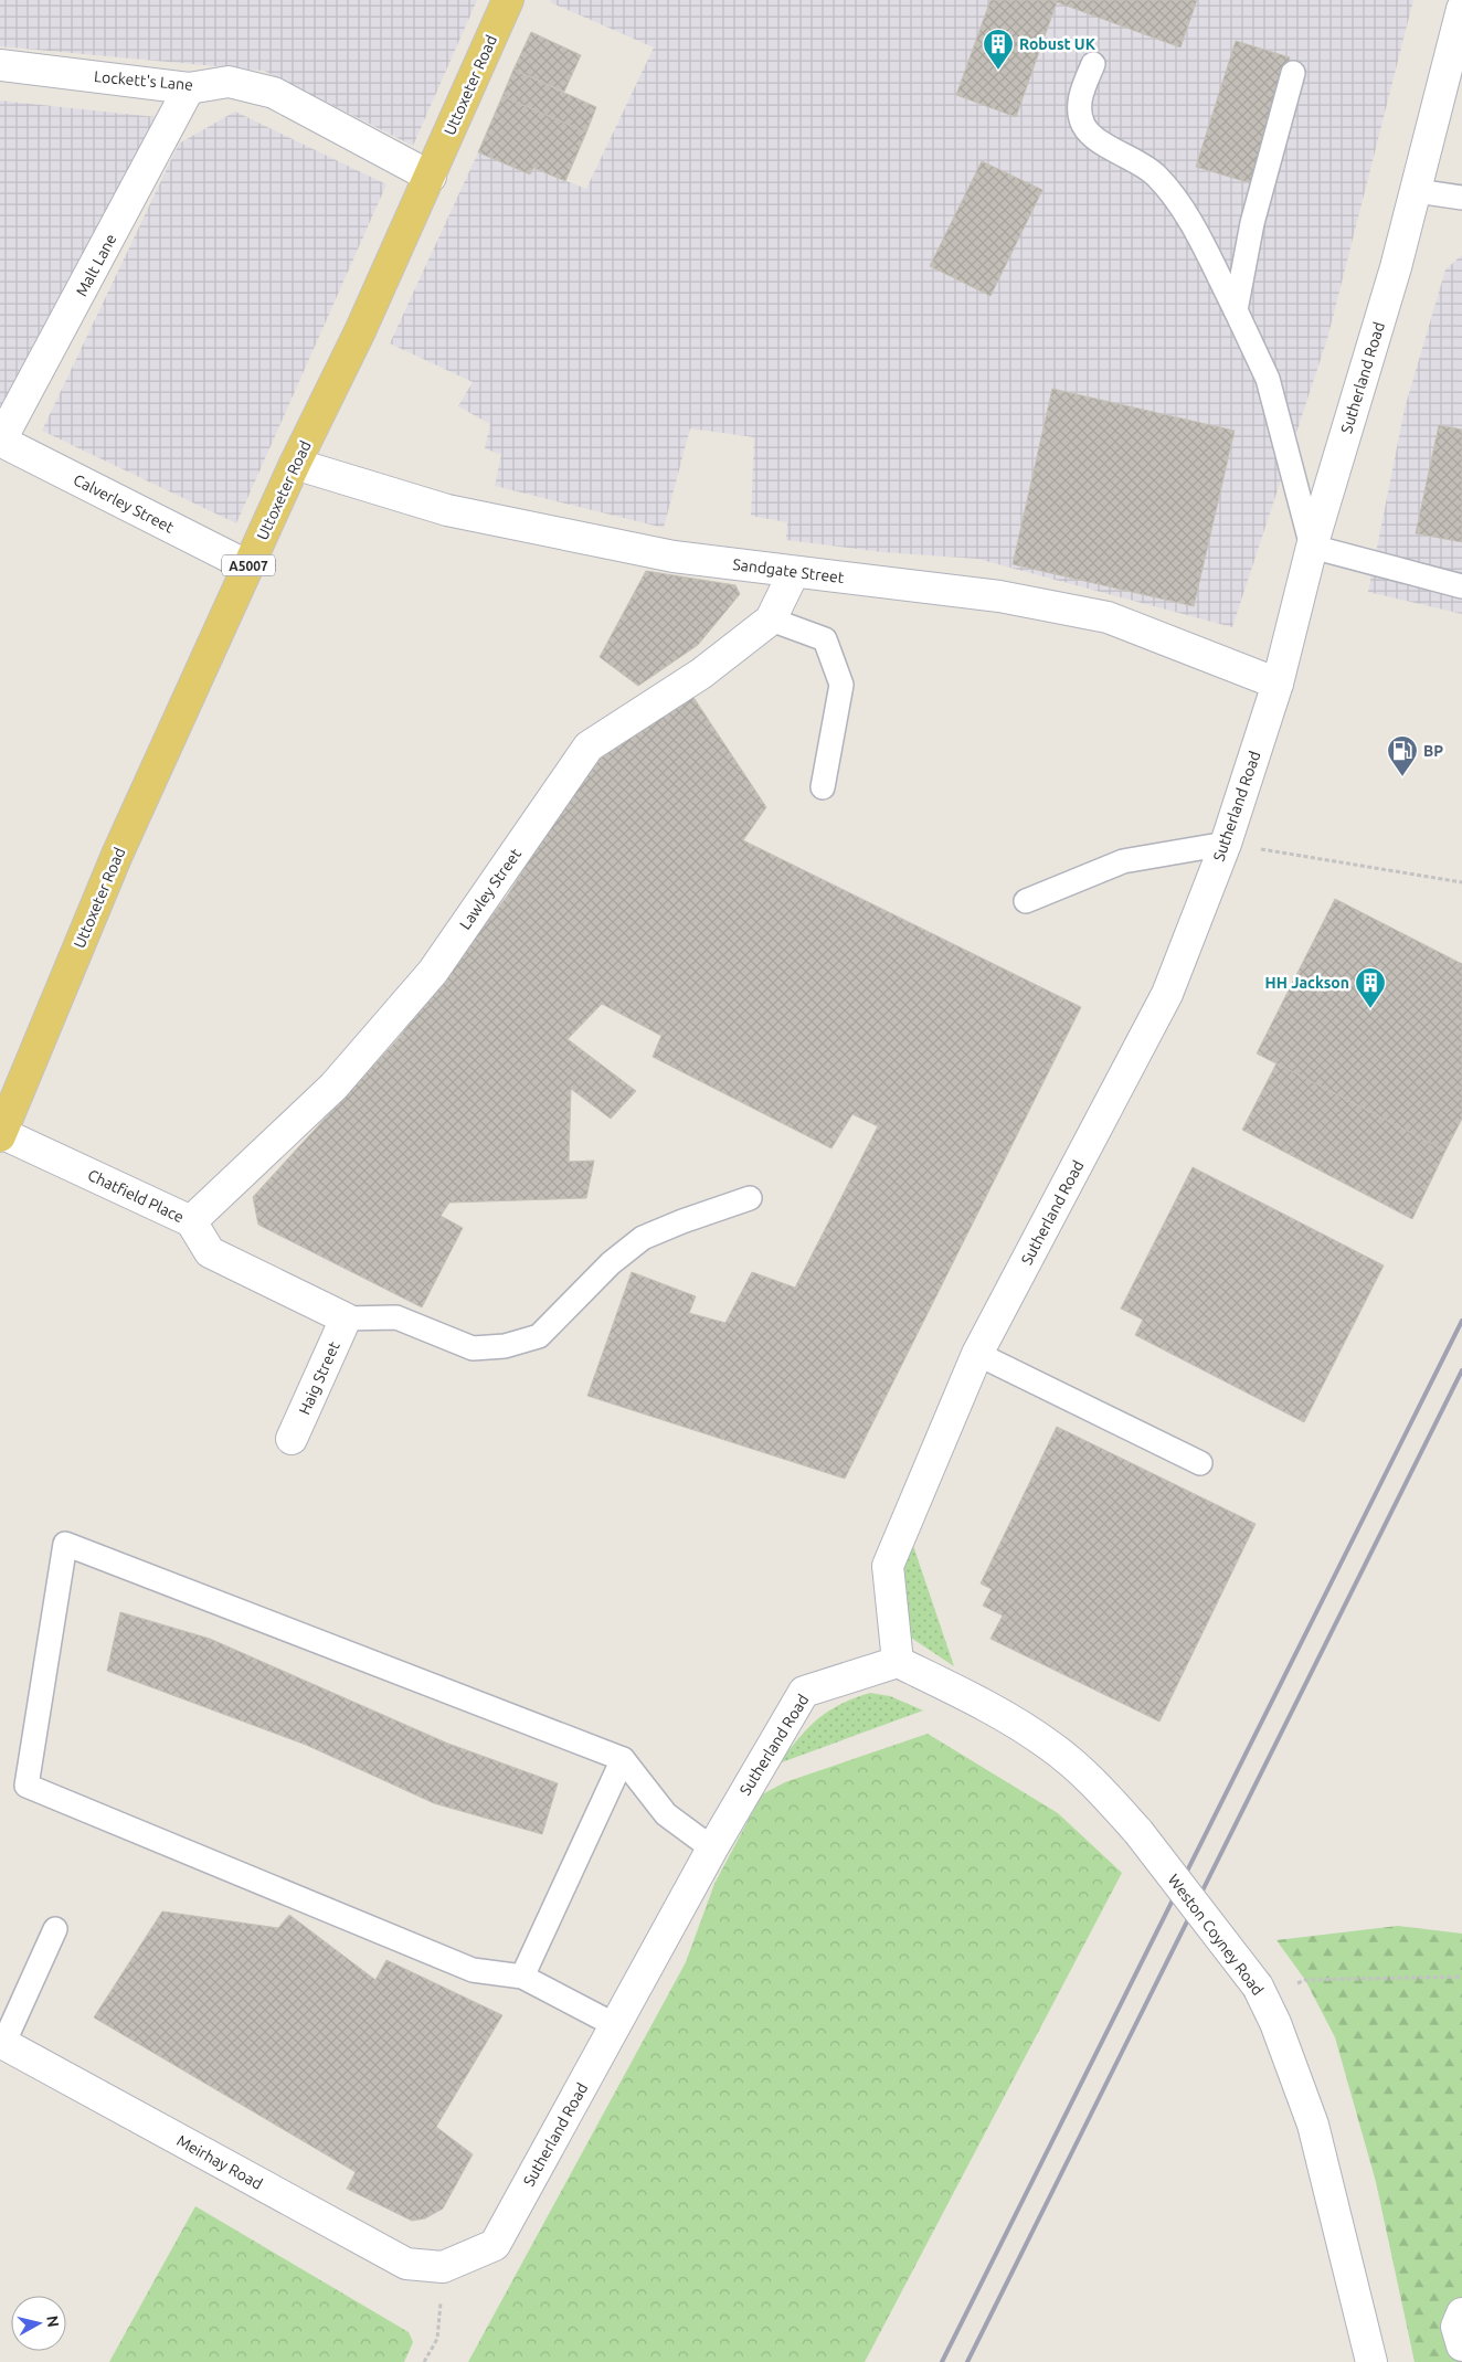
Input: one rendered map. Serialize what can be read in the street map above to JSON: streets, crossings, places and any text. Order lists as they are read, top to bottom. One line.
{"streets":{"main road":["Uttoxeter Road","A5007"],"street":["Lockett's Lane","Malt Lane","Sutherland Road","Calverley Street","Sandgate Street","Lawley Street","Chatfield Place","Haig Street","Weston Coyney Road","Meirhay Road"]},"crossings":[["Lockett's Lane","Uttoxeter Road"],["Lockett's Lane","Malt Lane"],["Uttoxeter Road","Calverley Street"],["Uttoxeter Road","Sandgate Street"],["Uttoxeter Road","Chatfield Place"],["Malt Lane","Calverley Street"],["Sutherland Road","Sandgate Street"],["Sutherland Road","Weston Coyney Road"],["Sutherland Road","Meirhay Road"],["Sandgate Street","Lawley Street"],["Lawley Street","Chatfield Place"],["Chatfield Place","Haig Street"]],"places":{"building":["Robust UK","HH Jackson"],"fuel station":["BP"]},"north":"right"}
